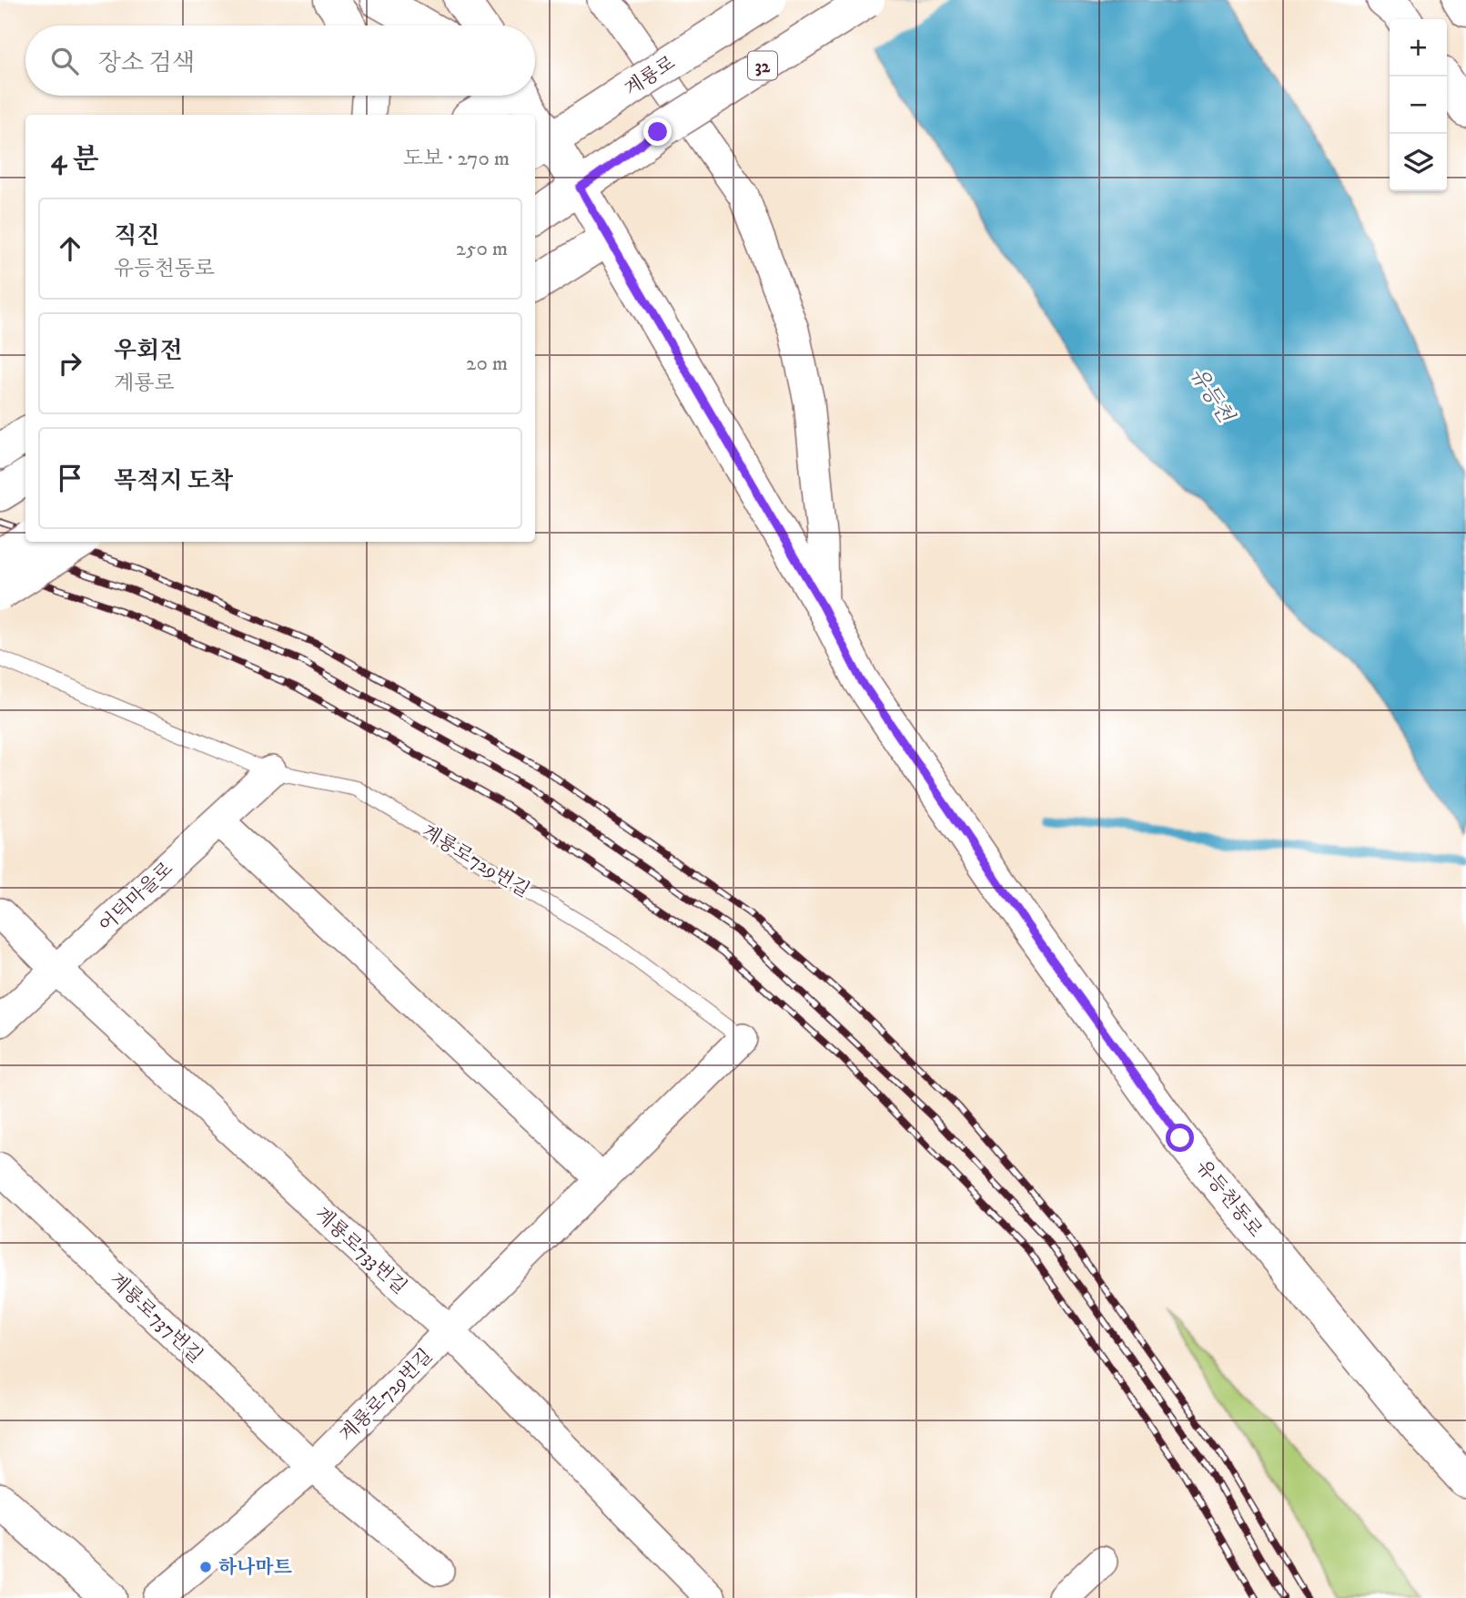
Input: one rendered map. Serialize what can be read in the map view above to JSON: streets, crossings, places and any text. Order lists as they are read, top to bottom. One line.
{"streets":{"main road":["32","계룡로","유등천동로"],"street":["계룡로729번길","어덕마을로","계룡로733번길","계룡로737번길"]},"crossings":[["32","유등천동로"],["계룡로","유등천동로"],["계룡로729번길","어덕마을로"],["계룡로729번길","계룡로733번길"],["계룡로729번길","계룡로737번길"],["어덕마을로","계룡로733번길"]],"water":["유등천"],"places":["하나마트"],"page":{"map_buttons":["+","−"],"search":"장소 검색","heading":["4 분","도보 · 270 m"],"list":[["직진","유등천동로","250 m"],["우회전","계룡로","20 m"],"목적지 도착"]}}
